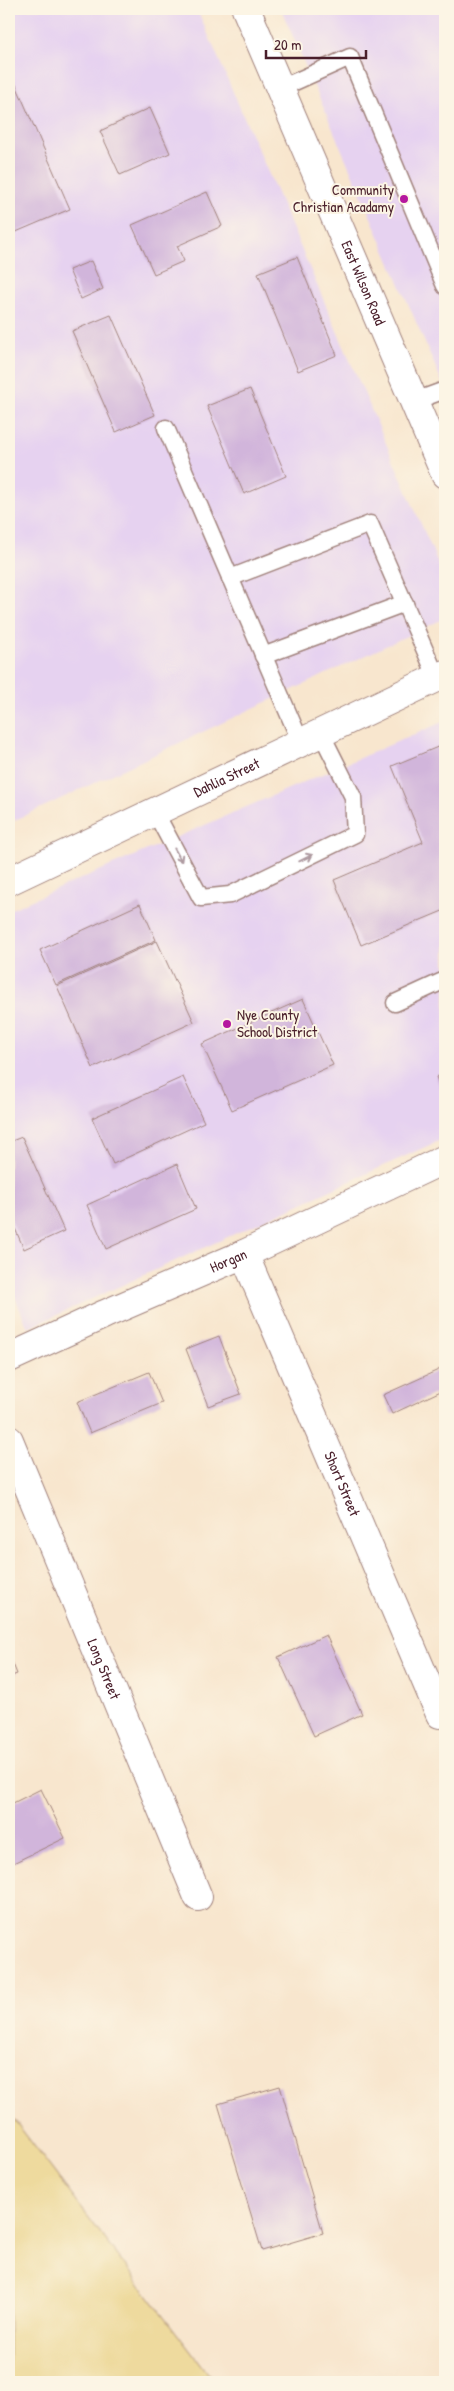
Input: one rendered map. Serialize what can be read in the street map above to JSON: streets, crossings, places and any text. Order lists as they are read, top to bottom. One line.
{"streets":{"street":["East Wilson Road","Dahlia Street","Horgan","Short Street","Long Street"]},"crossings":[["Horgan","Short Street"]],"places":["Community Christian Acadamy","Nye County School District"],"scale_bar":"20 m"}
